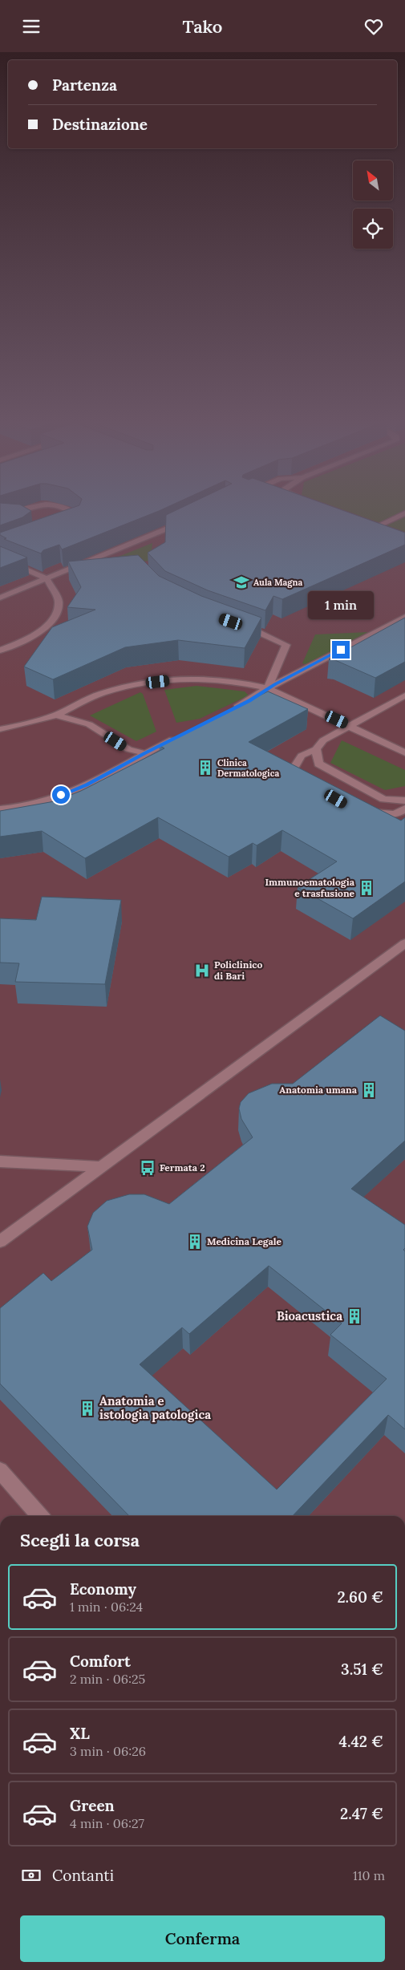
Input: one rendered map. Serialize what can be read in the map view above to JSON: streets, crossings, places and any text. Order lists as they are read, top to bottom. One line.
{"places":{"school or university":["Aula Magna"],"building":["Clinica Dermatologica","Immunoematologia e trasfusione","Anatomia umana","Medicina Legale","Bioacustica","Anatomia e istologia patologica"],"hospital":["Policlinico di Bari"],"bus stop":["Fermata 2"]},"north":"top left","page":{"header":"Tako","banner":["Partenza","Destinazione"],"bubble":"1 min","heading":"Scegli la corsa","list":[{"name":"Economy","note":"1 min · 06:24","value":"2.60 €"},{"name":"Comfort","note":"2 min · 06:25","value":"3.51 €"},{"name":"XL","note":"3 min · 06:26","value":"4.42 €"},{"name":"Green","note":"4 min · 06:27","value":"2.47 €"}],"pay":["Contanti","110 m"],"buttons":"Conferma"}}
